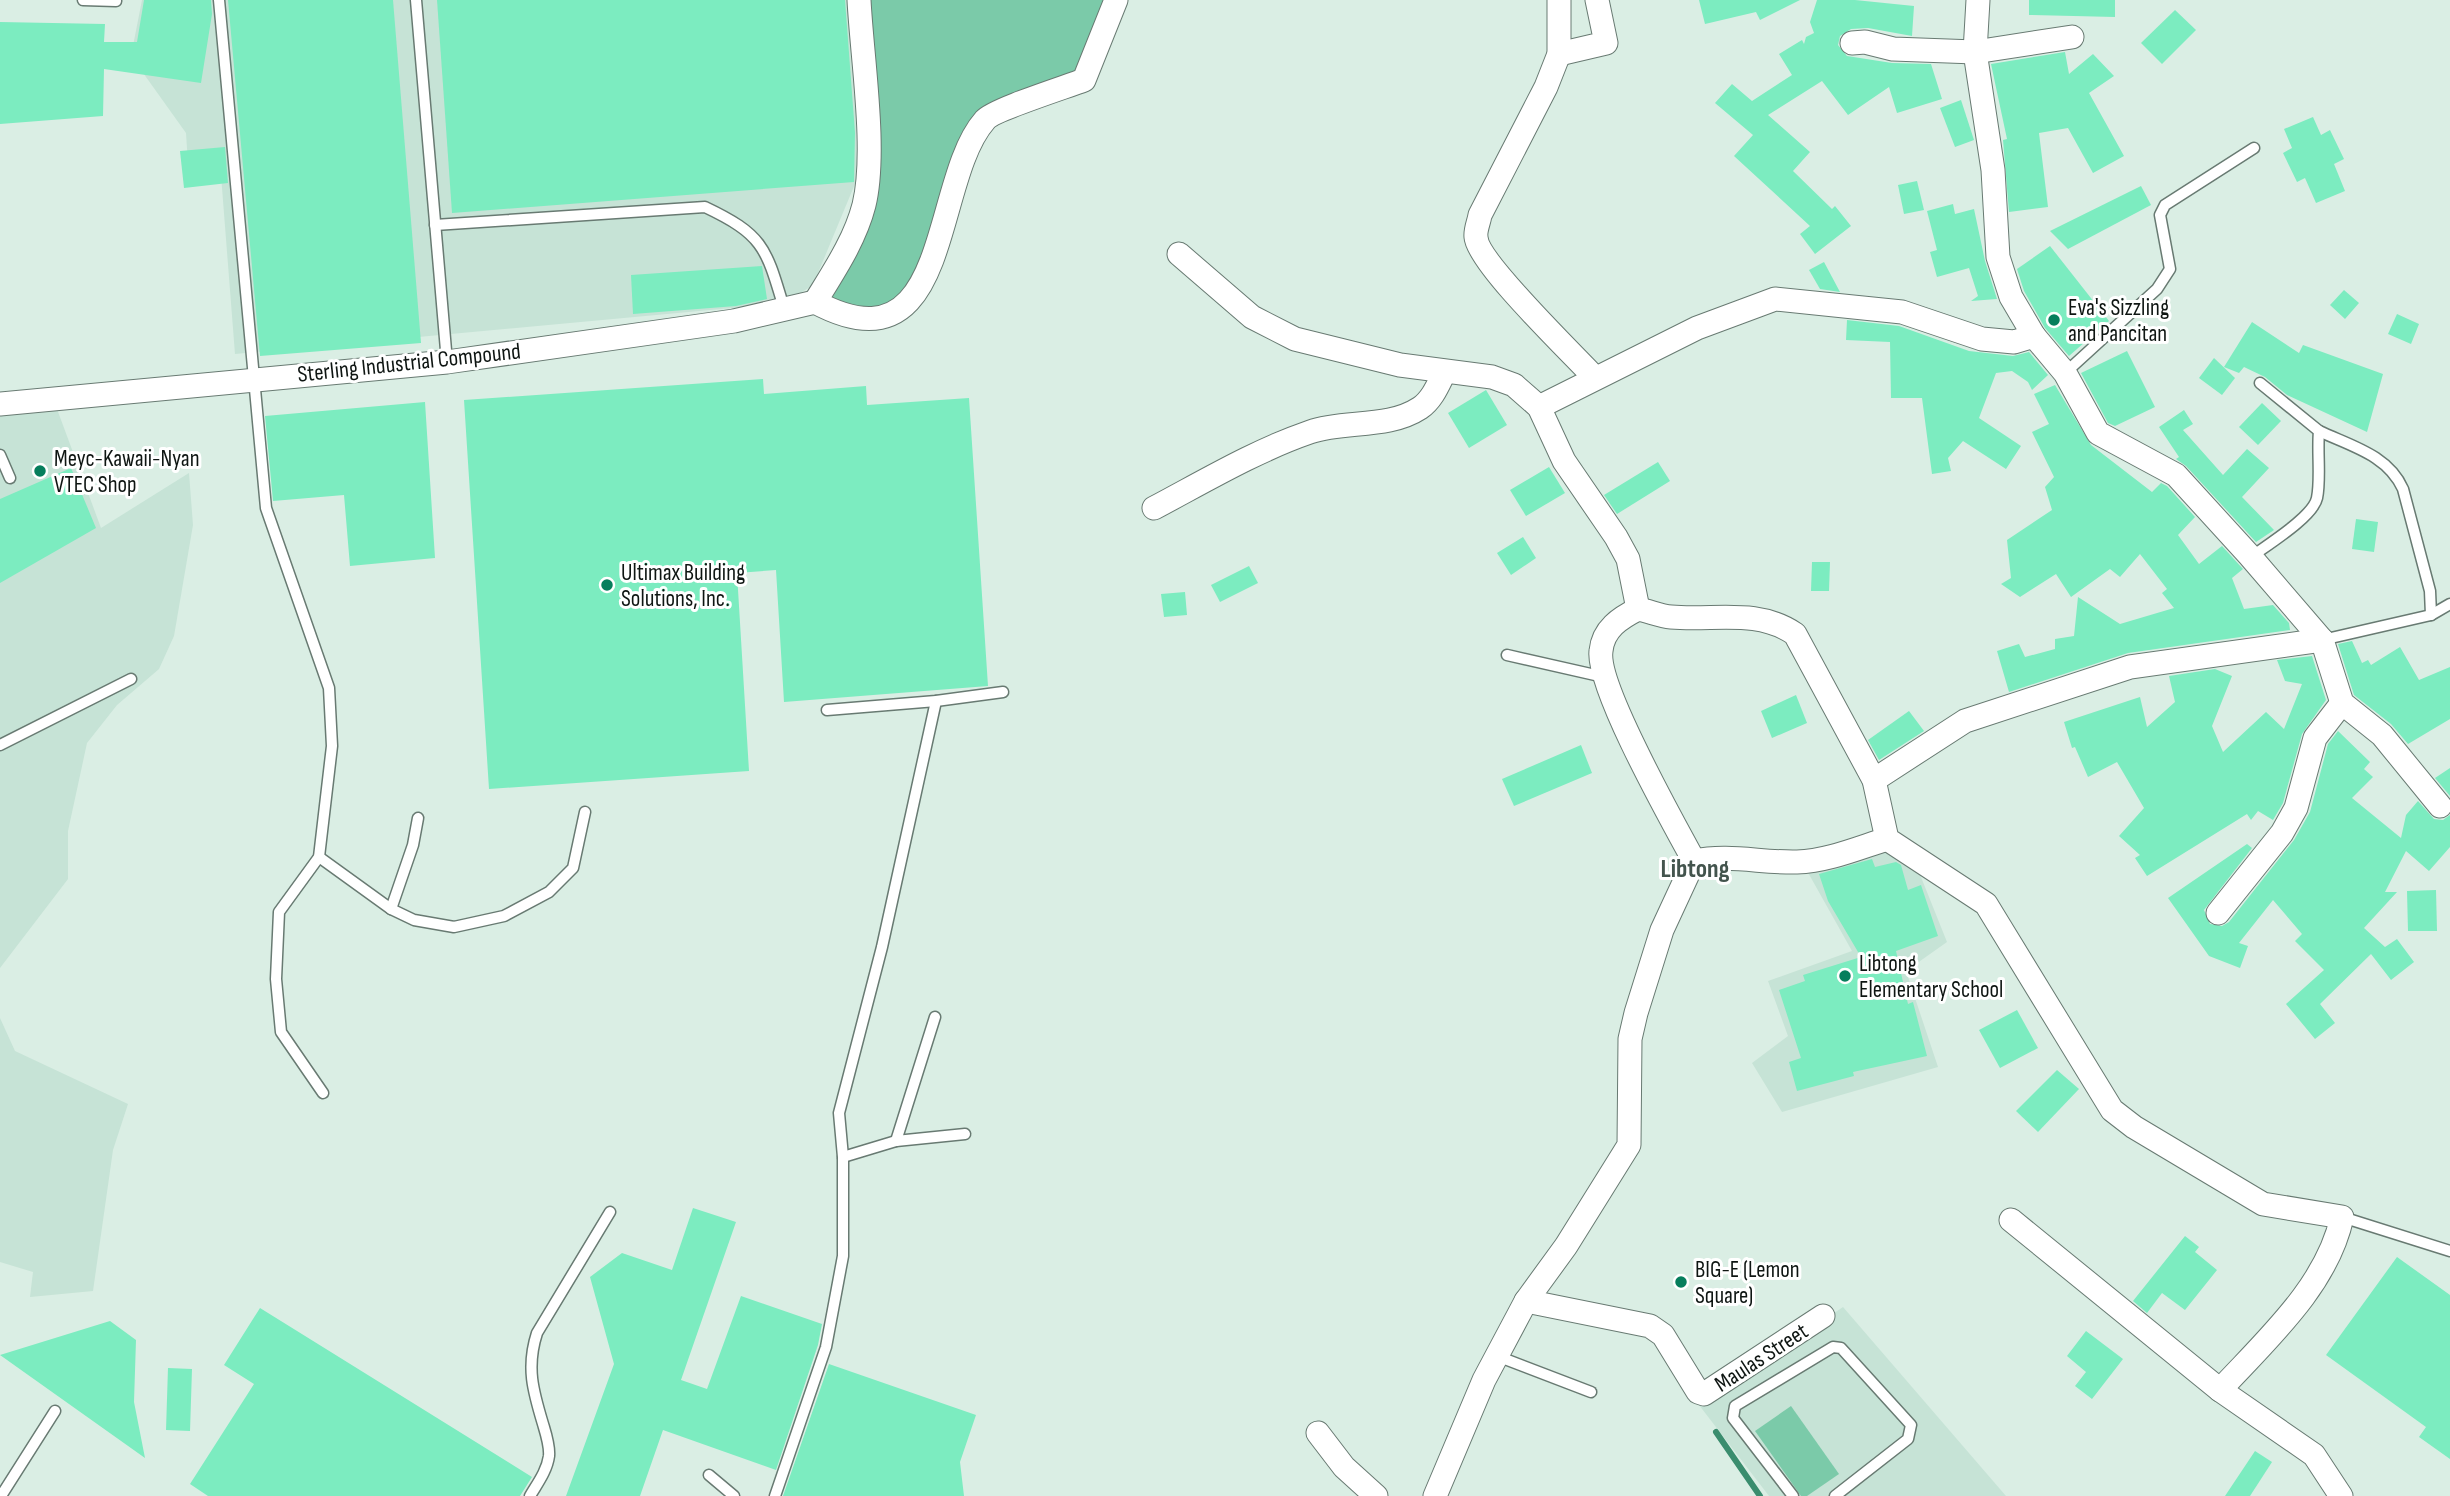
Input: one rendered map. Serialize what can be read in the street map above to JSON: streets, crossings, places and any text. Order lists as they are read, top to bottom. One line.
{"streets":{"street":["Sterling Industrial Compound","Maulas Street"]},"districts":["Libtong"],"places":["Eva's Sizzling and Pancitan","Meyc-Kawaii-Nyan VTEC Shop","Ultimax Building Solutions, Inc.","Libtong Elementary School","BIG-E (Lemon Square)"]}
